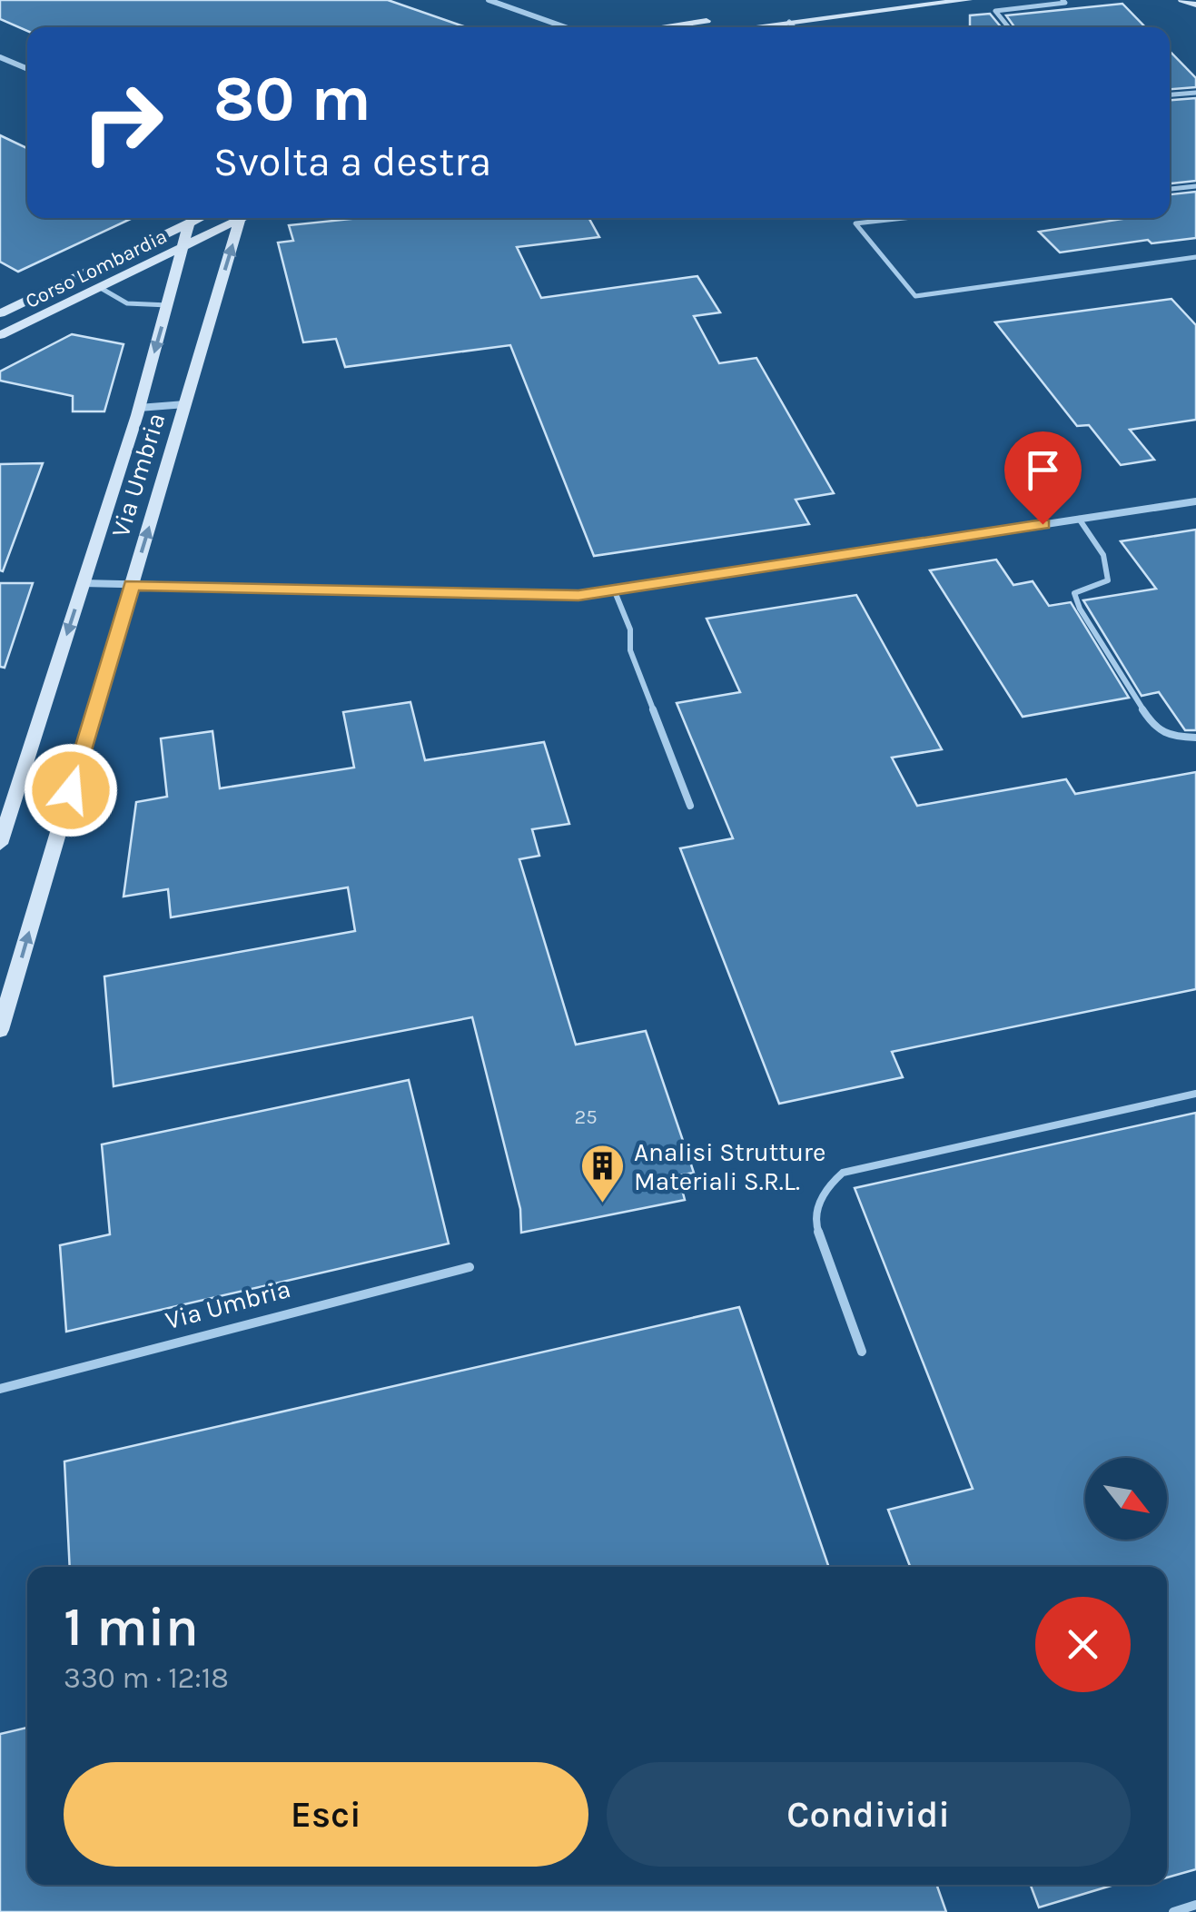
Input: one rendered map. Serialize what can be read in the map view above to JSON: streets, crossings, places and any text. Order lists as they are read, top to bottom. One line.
{"streets":{"street":["Corso Lombardia","Via Umbria"]},"crossings":[["Corso Lombardia","Via Umbria"]],"places":{"building":["Analisi Strutture Materiali S.R.L."]},"house_numbers":["25"],"north":"bottom right","page":{"turn":["80 m","Svolta a destra"],"heading":["1 min","330 m · 12:18"],"buttons":["Esci","Condividi"]}}
